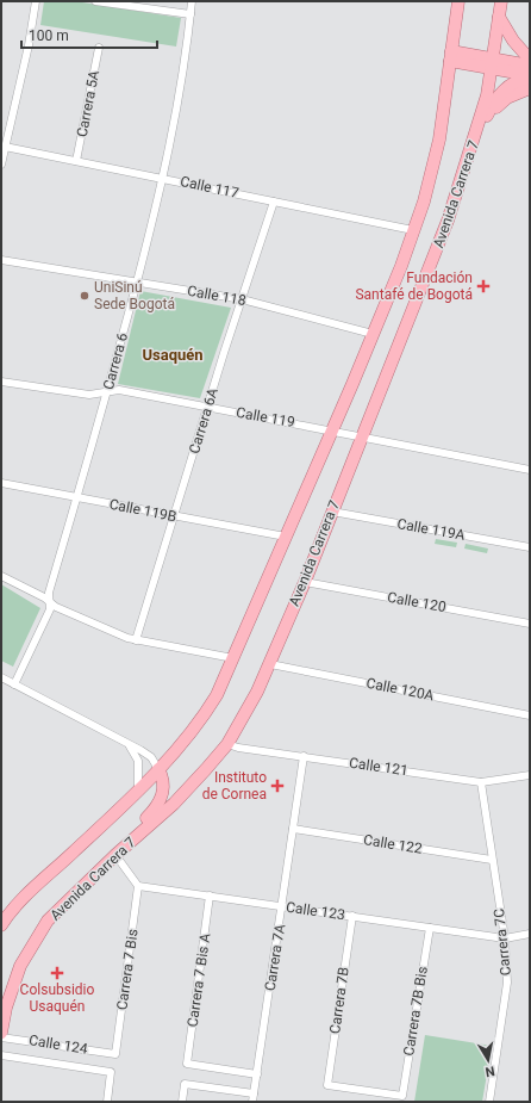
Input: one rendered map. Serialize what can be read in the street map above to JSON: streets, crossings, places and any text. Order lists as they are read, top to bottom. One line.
{"streets":{"main road":["Avenida Carrera 7"],"street":["Carrera 5A","Calle 117","Calle 118","Carrera 6","Calle 119","Carrera 6A","Calle 119B","Calle 119A","Calle 120","Calle 120A","Calle 121","Calle 122","Calle 123","Carrera 7C","Carrera 7A","Carrera 7 Bis","Carrera 7 Bis A","Carrera 7B","Carrera 7B Bis","Calle 124"]},"crossings":[["Carrera 5A","Calle 117"],["Calle 117","Avenida Carrera 7"],["Calle 117","Carrera 6"],["Calle 117","Carrera 6A"],["Avenida Carrera 7","Calle 118"],["Avenida Carrera 7","Calle 119"],["Avenida Carrera 7","Calle 119B"],["Avenida Carrera 7","Calle 119A"],["Avenida Carrera 7","Calle 120"],["Avenida Carrera 7","Calle 120A"],["Avenida Carrera 7","Calle 121"],["Calle 118","Carrera 6"],["Calle 118","Carrera 6A"],["Carrera 6","Calle 119"],["Carrera 6","Calle 119B"],["Calle 119","Carrera 6A"],["Carrera 6A","Calle 119B"],["Calle 121","Carrera 7C"],["Calle 121","Carrera 7A"],["Calle 122","Carrera 7C"],["Calle 122","Carrera 7A"],["Calle 123","Carrera 7C"],["Calle 123","Carrera 7A"],["Calle 123","Carrera 7 Bis"],["Calle 123","Carrera 7 Bis A"],["Calle 123","Carrera 7B"],["Calle 123","Carrera 7B Bis"],["Carrera 7A","Carrera 7 Bis A"],["Carrera 7 Bis","Calle 124"],["Carrera 7B","Carrera 7B Bis"]],"districts":["Usaquén"],"places":{"health":["Fundación Santafé de Bogotá","Instituto de Cornea","Colsubsidio Usaquén"],"other":["UniSinú Sede Bogotá"]},"scale_bar":"100 m","north":"bottom"}
